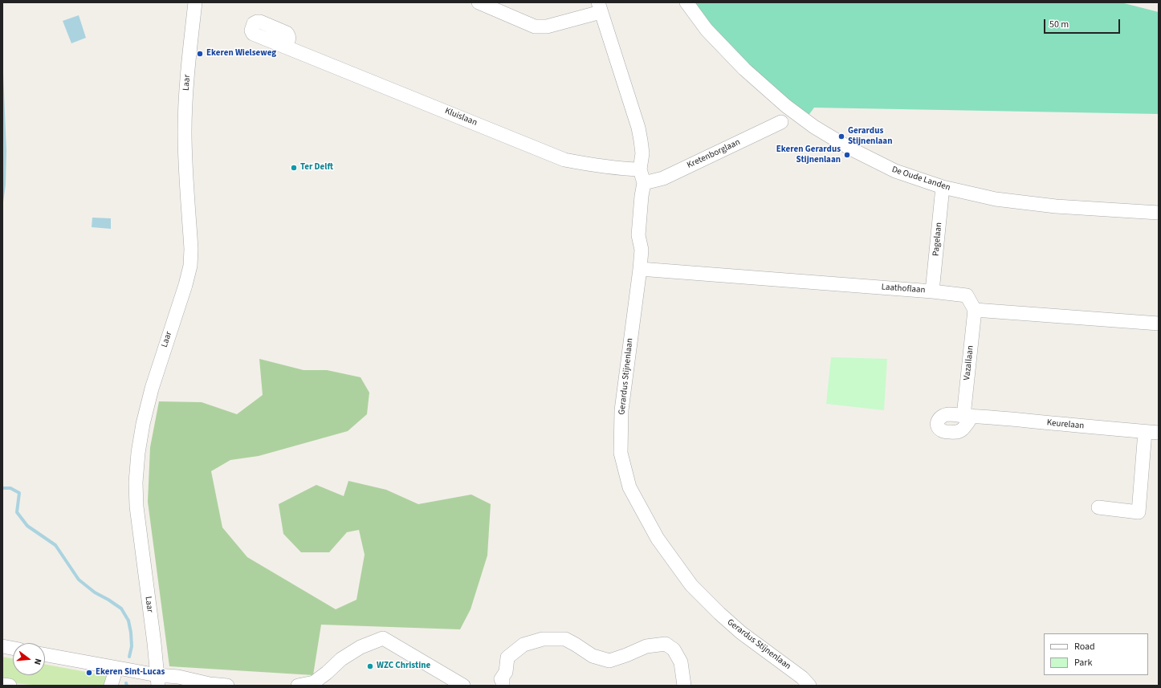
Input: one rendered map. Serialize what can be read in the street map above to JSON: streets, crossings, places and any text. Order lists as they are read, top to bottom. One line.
{"streets":{"street":["Laar","Kluislaan","Kretenborglaan","De Oude Landen","Pagelaan","Laathoflaan","Vazallaan","Gerardus Stijnenlaan","Keurelaan"]},"crossings":[["Kluislaan","Gerardus Stijnenlaan"],["Kretenborglaan","Gerardus Stijnenlaan"],["De Oude Landen","Pagelaan"],["Pagelaan","Laathoflaan"],["Laathoflaan","Vazallaan"],["Laathoflaan","Gerardus Stijnenlaan"],["Vazallaan","Keurelaan"]],"places":["Ekeren Wielseweg","Gerardus Stijnenlaan","Ekeren Gerardus Stijnenlaan","Ter Delft","WZC Christine","Ekeren Sint-Lucas"],"legend":["Road","Park"],"scale_bar":"50 m","north":"right"}
